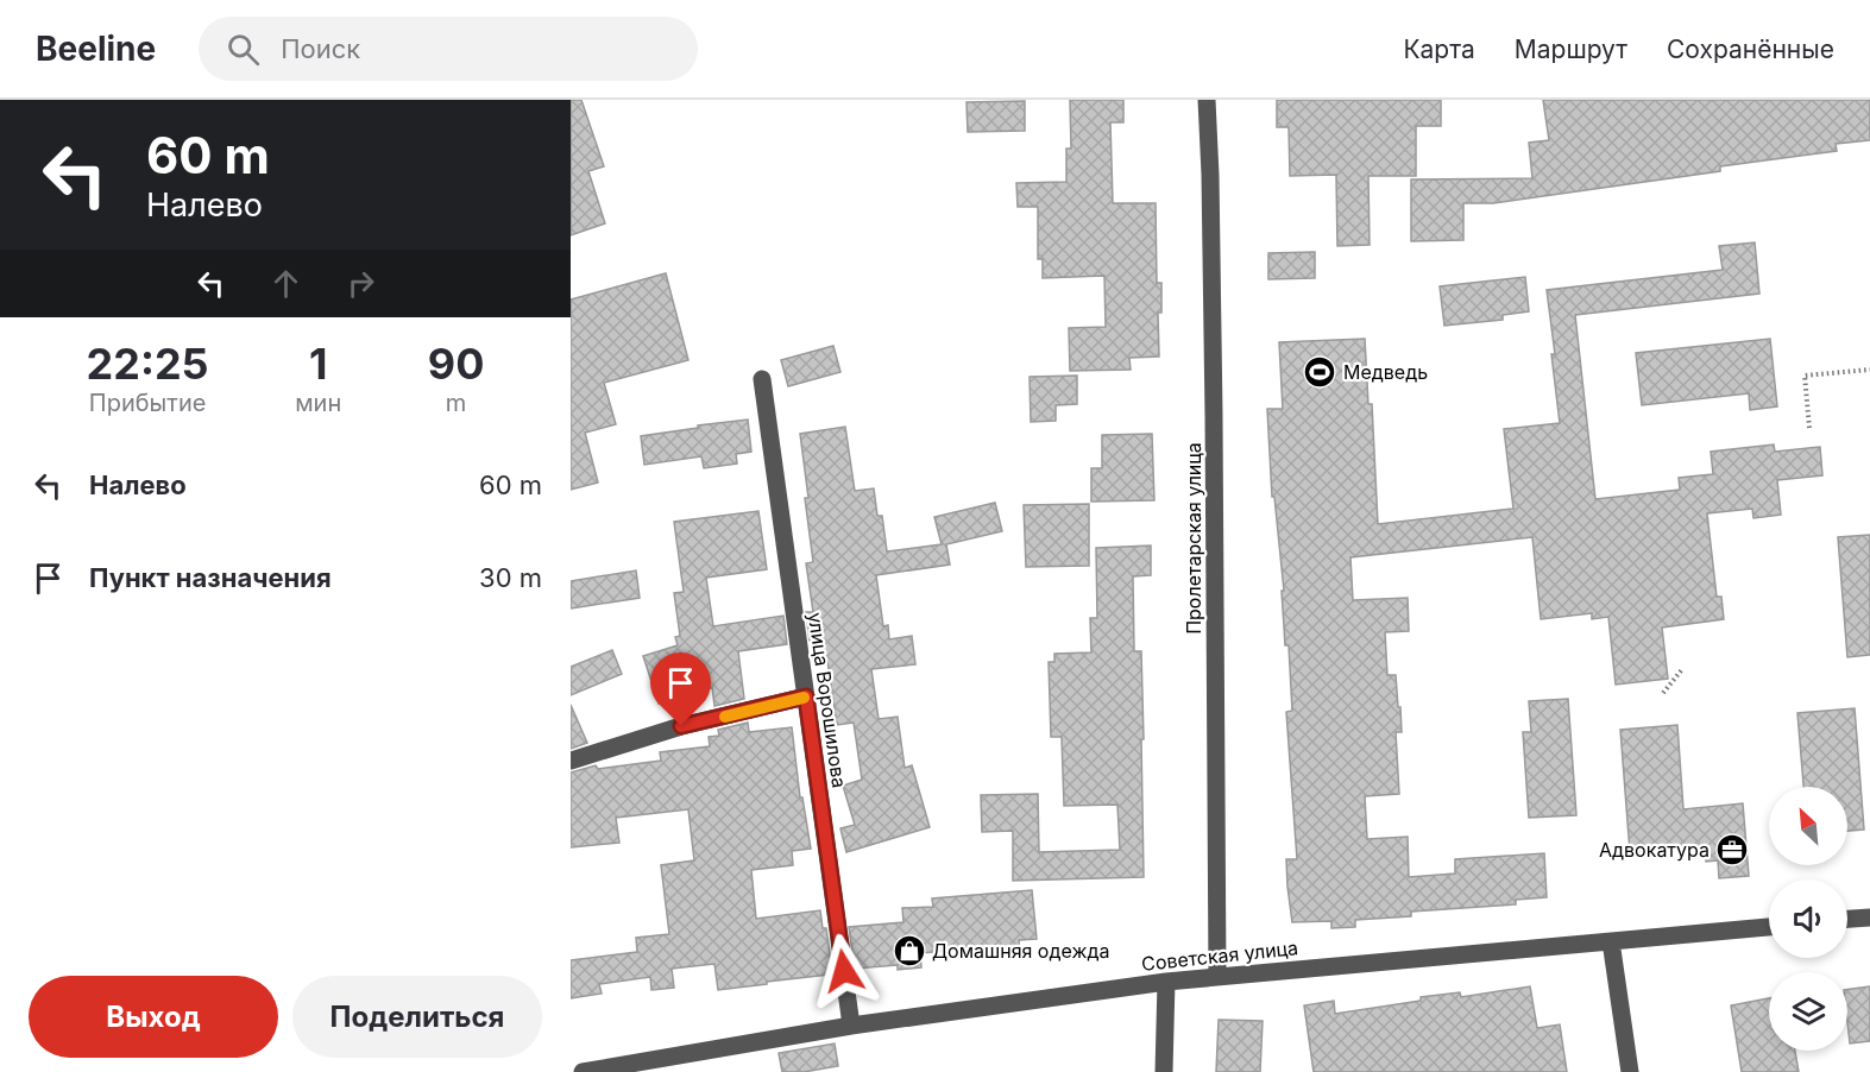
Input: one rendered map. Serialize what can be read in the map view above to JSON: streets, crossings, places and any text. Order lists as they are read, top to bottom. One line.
{"streets":{"street":["Пролетарская улица","улица Ворошилова","Советская улица"]},"crossings":[["Пролетарская улица","Советская улица"],["улица Ворошилова","Советская улица"]],"places":{"sports":["Медведь"],"office":["Адвокатура"],"shop":["Домашняя одежда"]},"north":"top left","page":{"header":"Beeline","search":"Поиск","nav":["Карта","Маршрут","Сохранённые"],"turn":["60 m","Налево"],"eta":["22:25","Прибытие","1","мин","90","m"],"list":[{"name":"Налево","value":"60 m"},{"name":"Пункт назначения","value":"30 m"}],"buttons":["Выход","Поделиться"]}}
